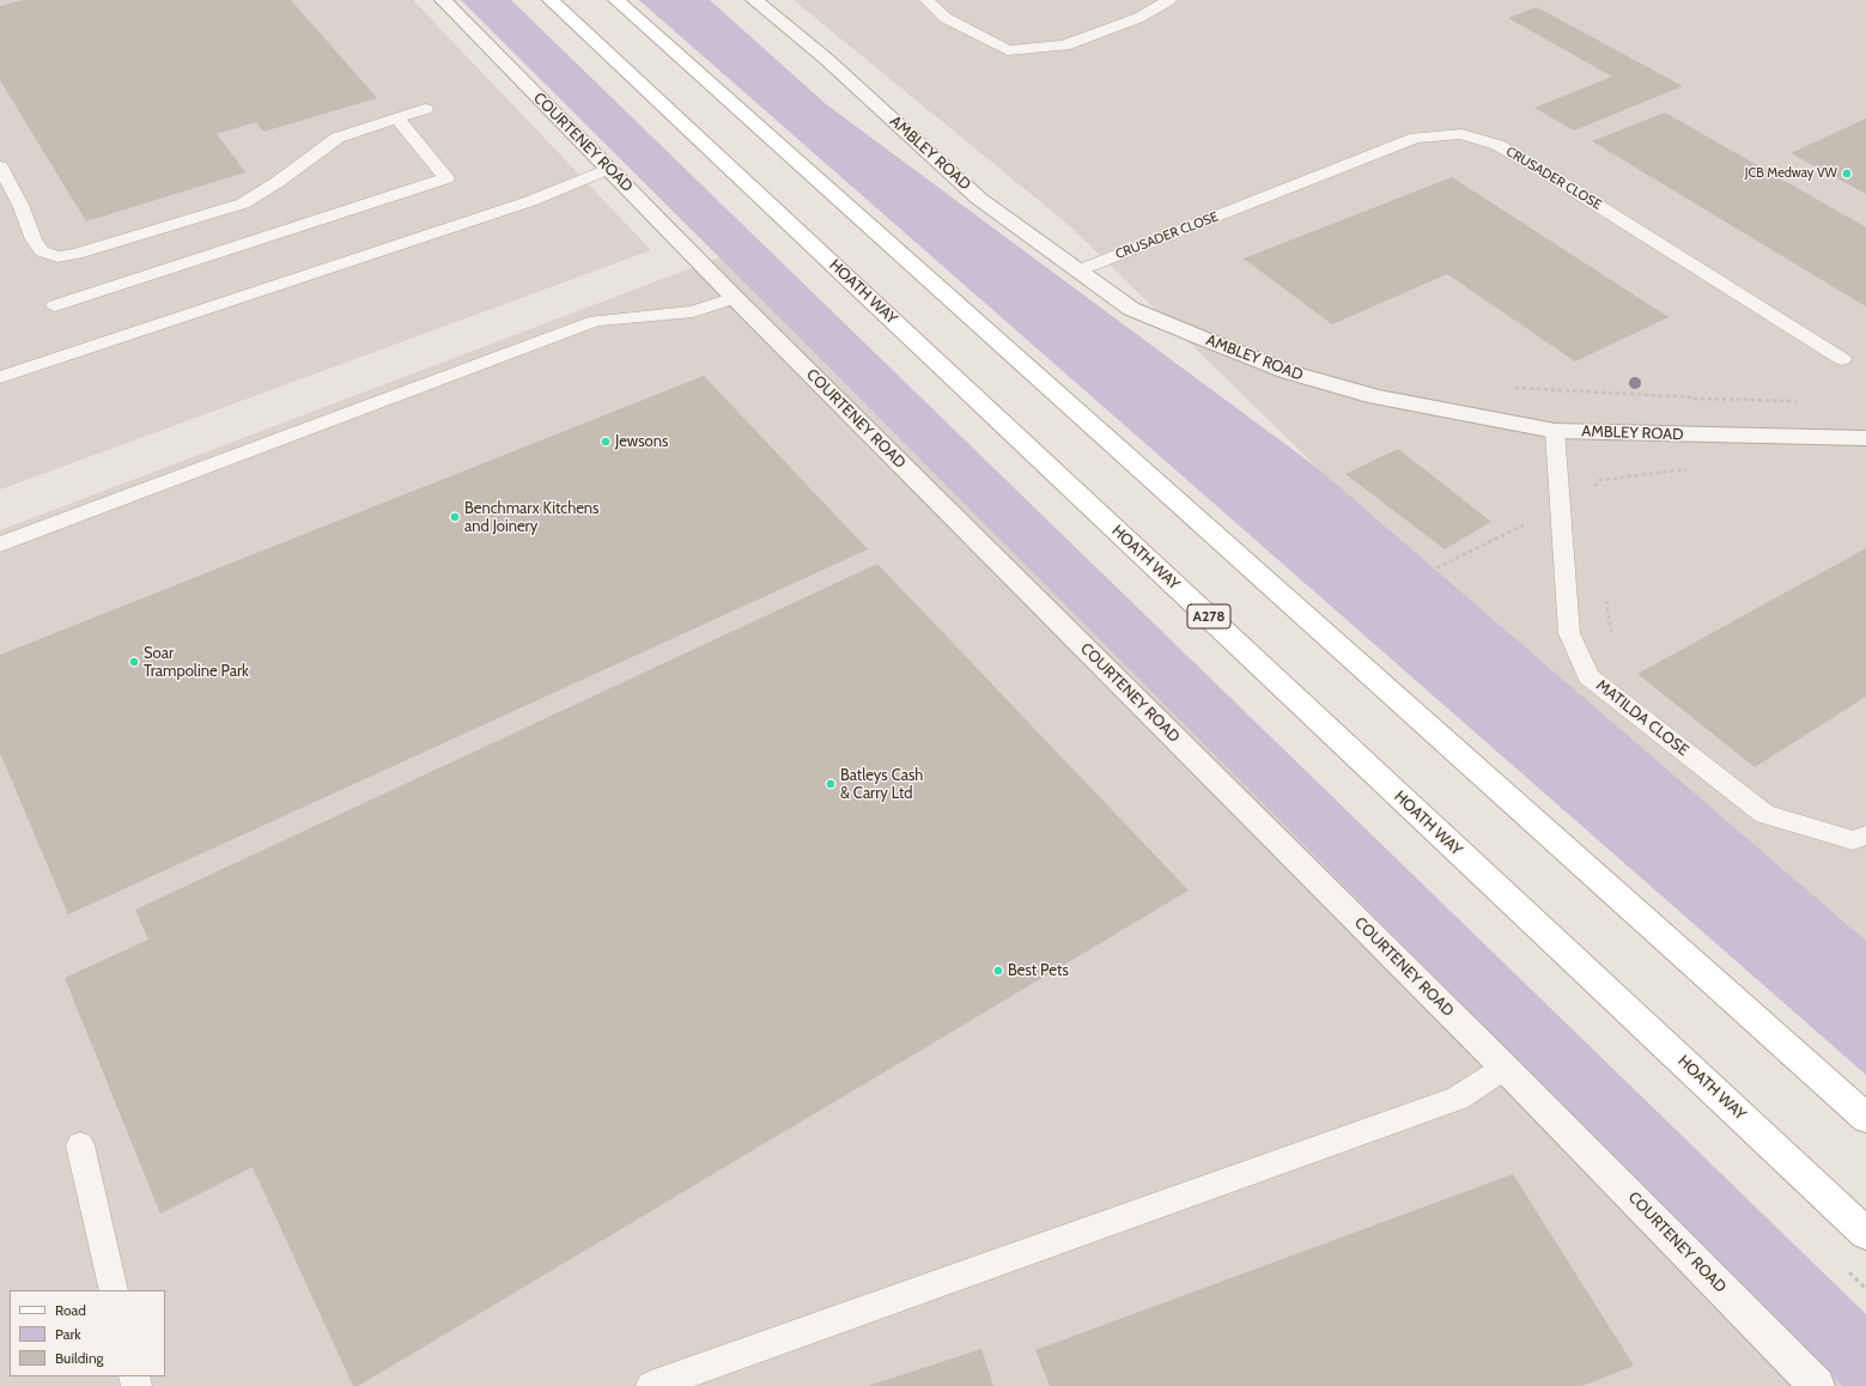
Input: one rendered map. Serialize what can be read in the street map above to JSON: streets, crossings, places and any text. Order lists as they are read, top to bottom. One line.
{"streets":{"main road":["HOATH WAY","A278"],"street":["COURTENEY ROAD","AMBLEY ROAD"],"lane":["CRUSADER CLOSE","MATILDA CLOSE"]},"crossings":[["AMBLEY ROAD","CRUSADER CLOSE"],["AMBLEY ROAD","MATILDA CLOSE"]],"places":["JCB Medway VW","Jewsons","Benchmarx Kitchens and Joinery","Soar Trampoline Park","Batleys Cash & Carry Ltd","Best Pets"],"legend":["Road","Park","Building"]}
